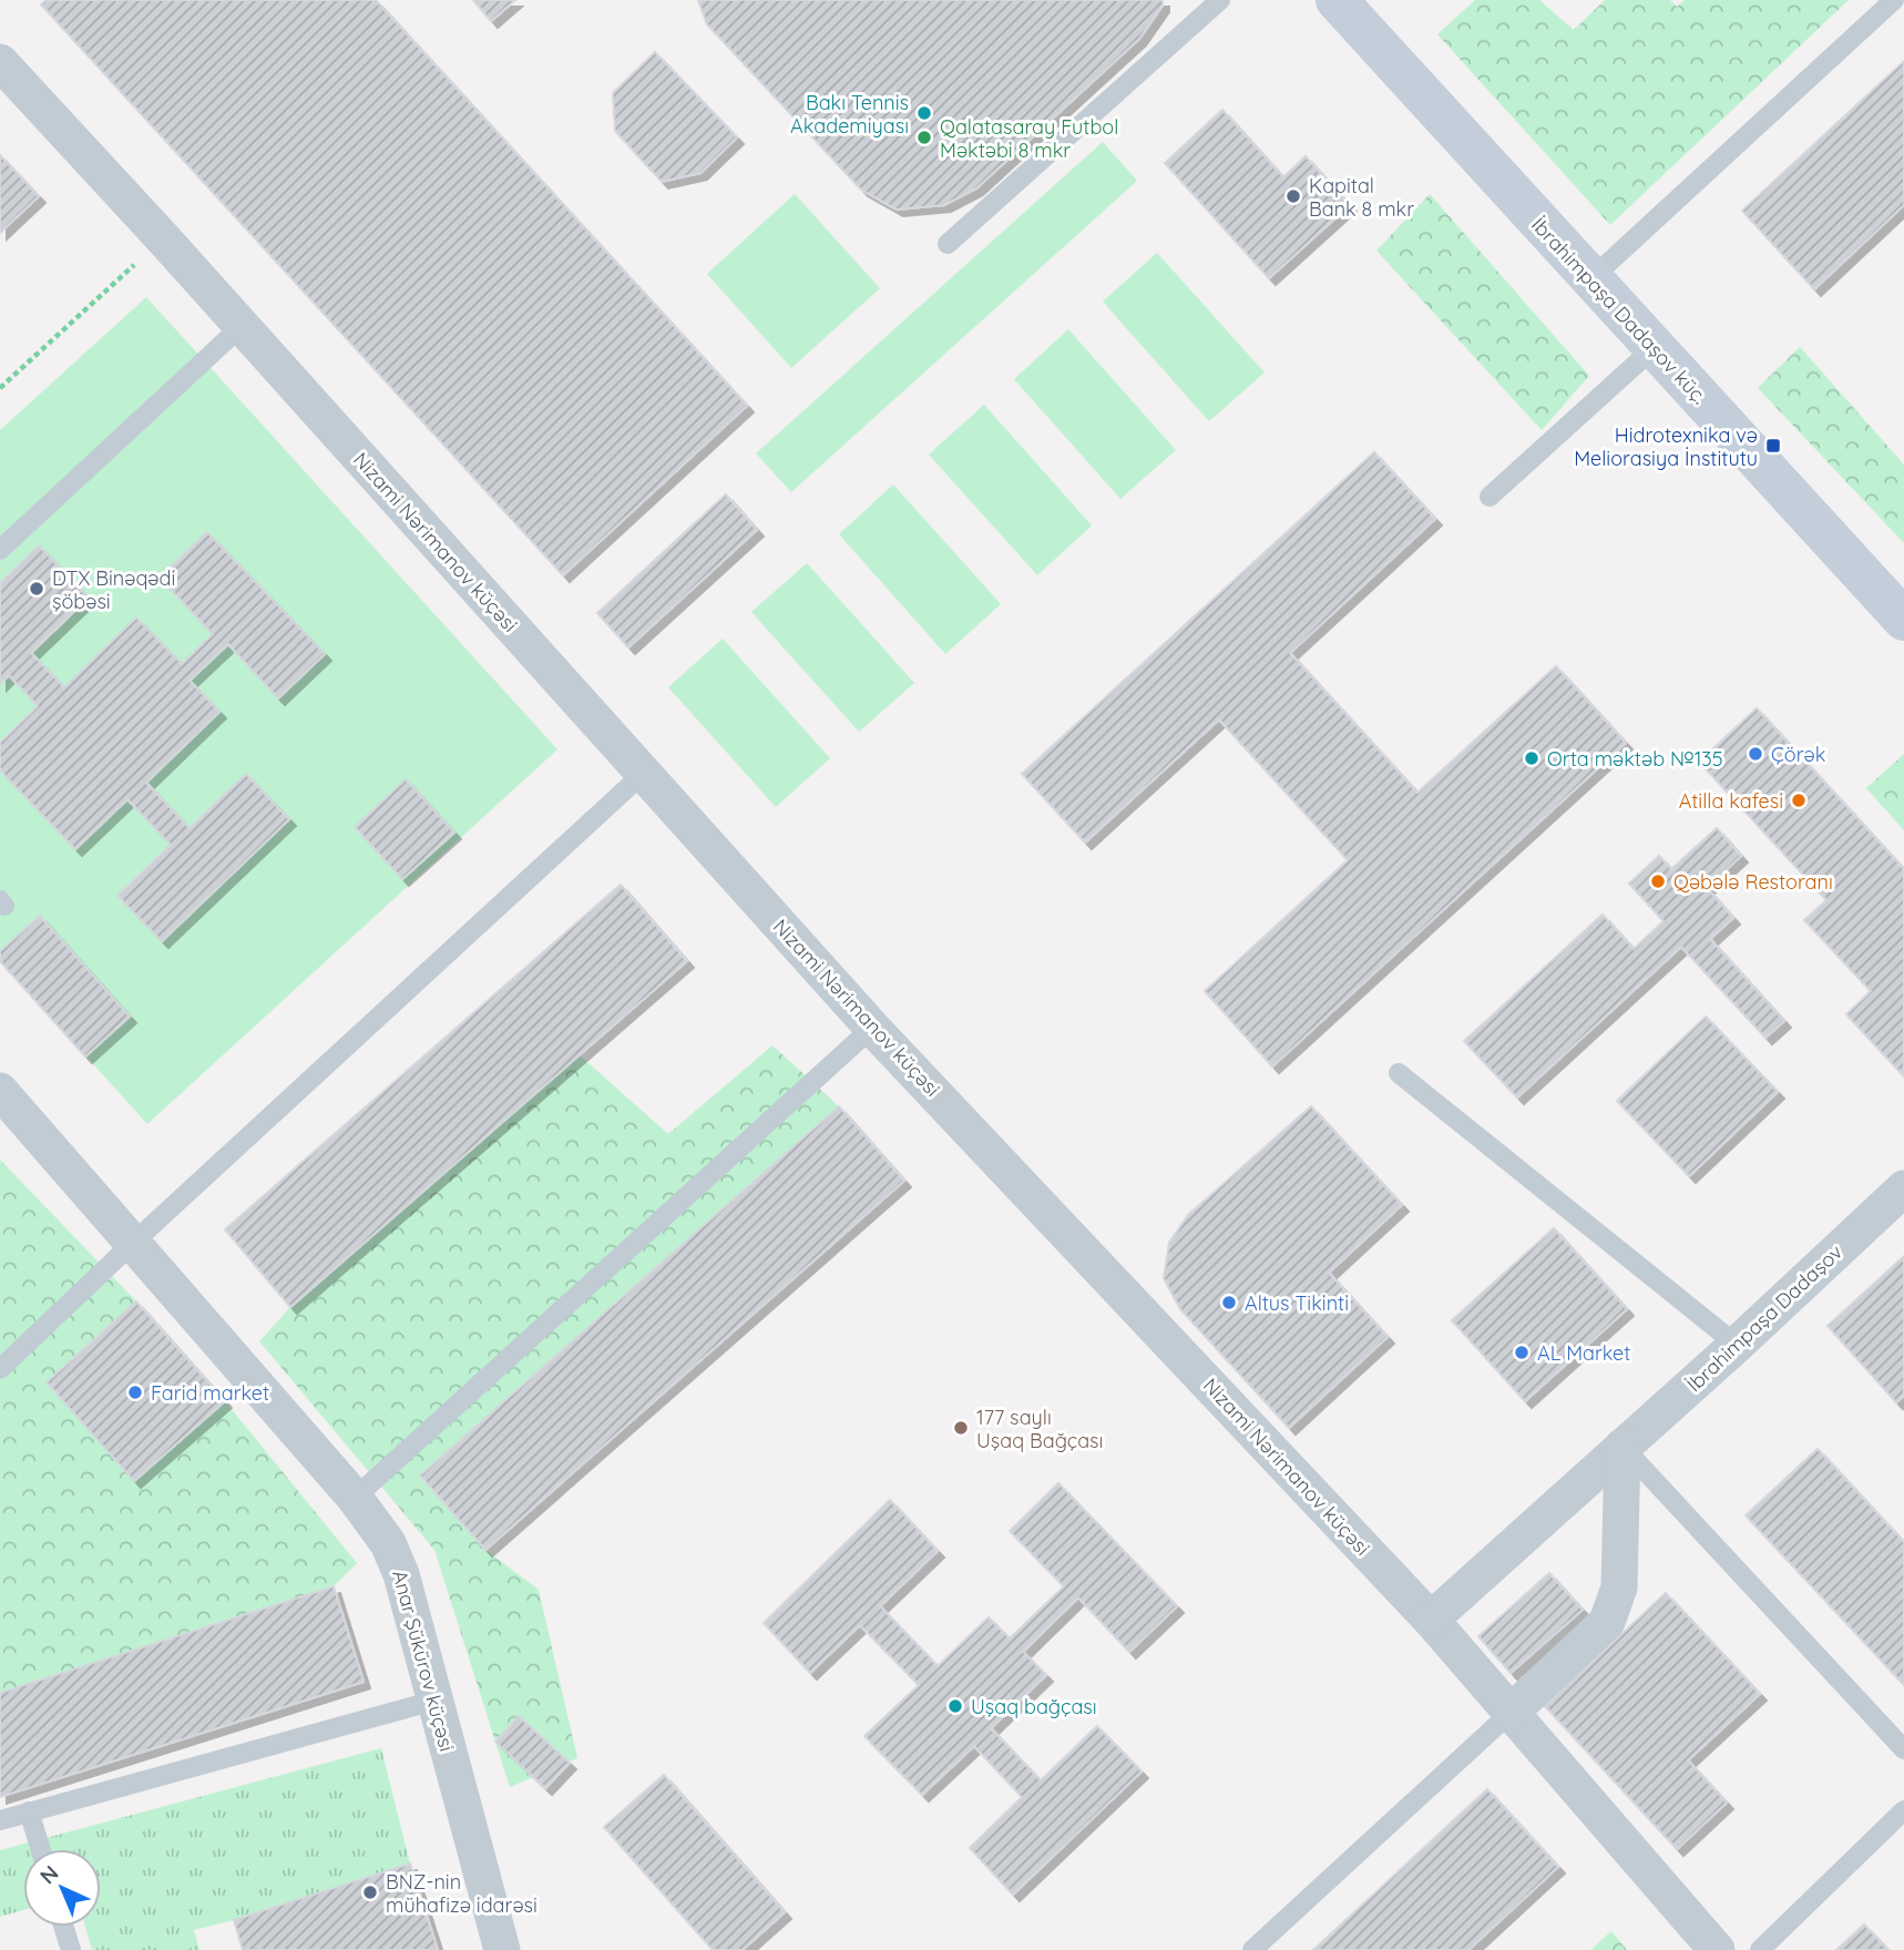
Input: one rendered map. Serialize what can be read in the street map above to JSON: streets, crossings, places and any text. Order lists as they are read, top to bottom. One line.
{"streets":{"street":["İbrahimpaşa Dadaşov küç.","Nizami Nərimanov küçəsi","İbrahimpaşa Dadaşov","Anar Şükürov küçəsi"]},"crossings":[["Nizami Nərimanov küçəsi","İbrahimpaşa Dadaşov"]],"places":{"other":["Bakı Tennis Akademiyası","Qalatasaray Futbol Məktəbi 8 mkr","Kapital Bank 8 mkr","DTX Binəqədi şöbəsi","Çörək","Orta məktəb №135","Atilla kafesi","Qəbələ Restoranı","Altus Tikinti","AL Market","Farid market","177 saylı Uşaq Bağçası","Uşaq bağçası","BNZ-nin mühafizə idarəsi"],"transit":["Hidrotexnika və Meliorasiya İnstitutu"]},"north":"top left"}
